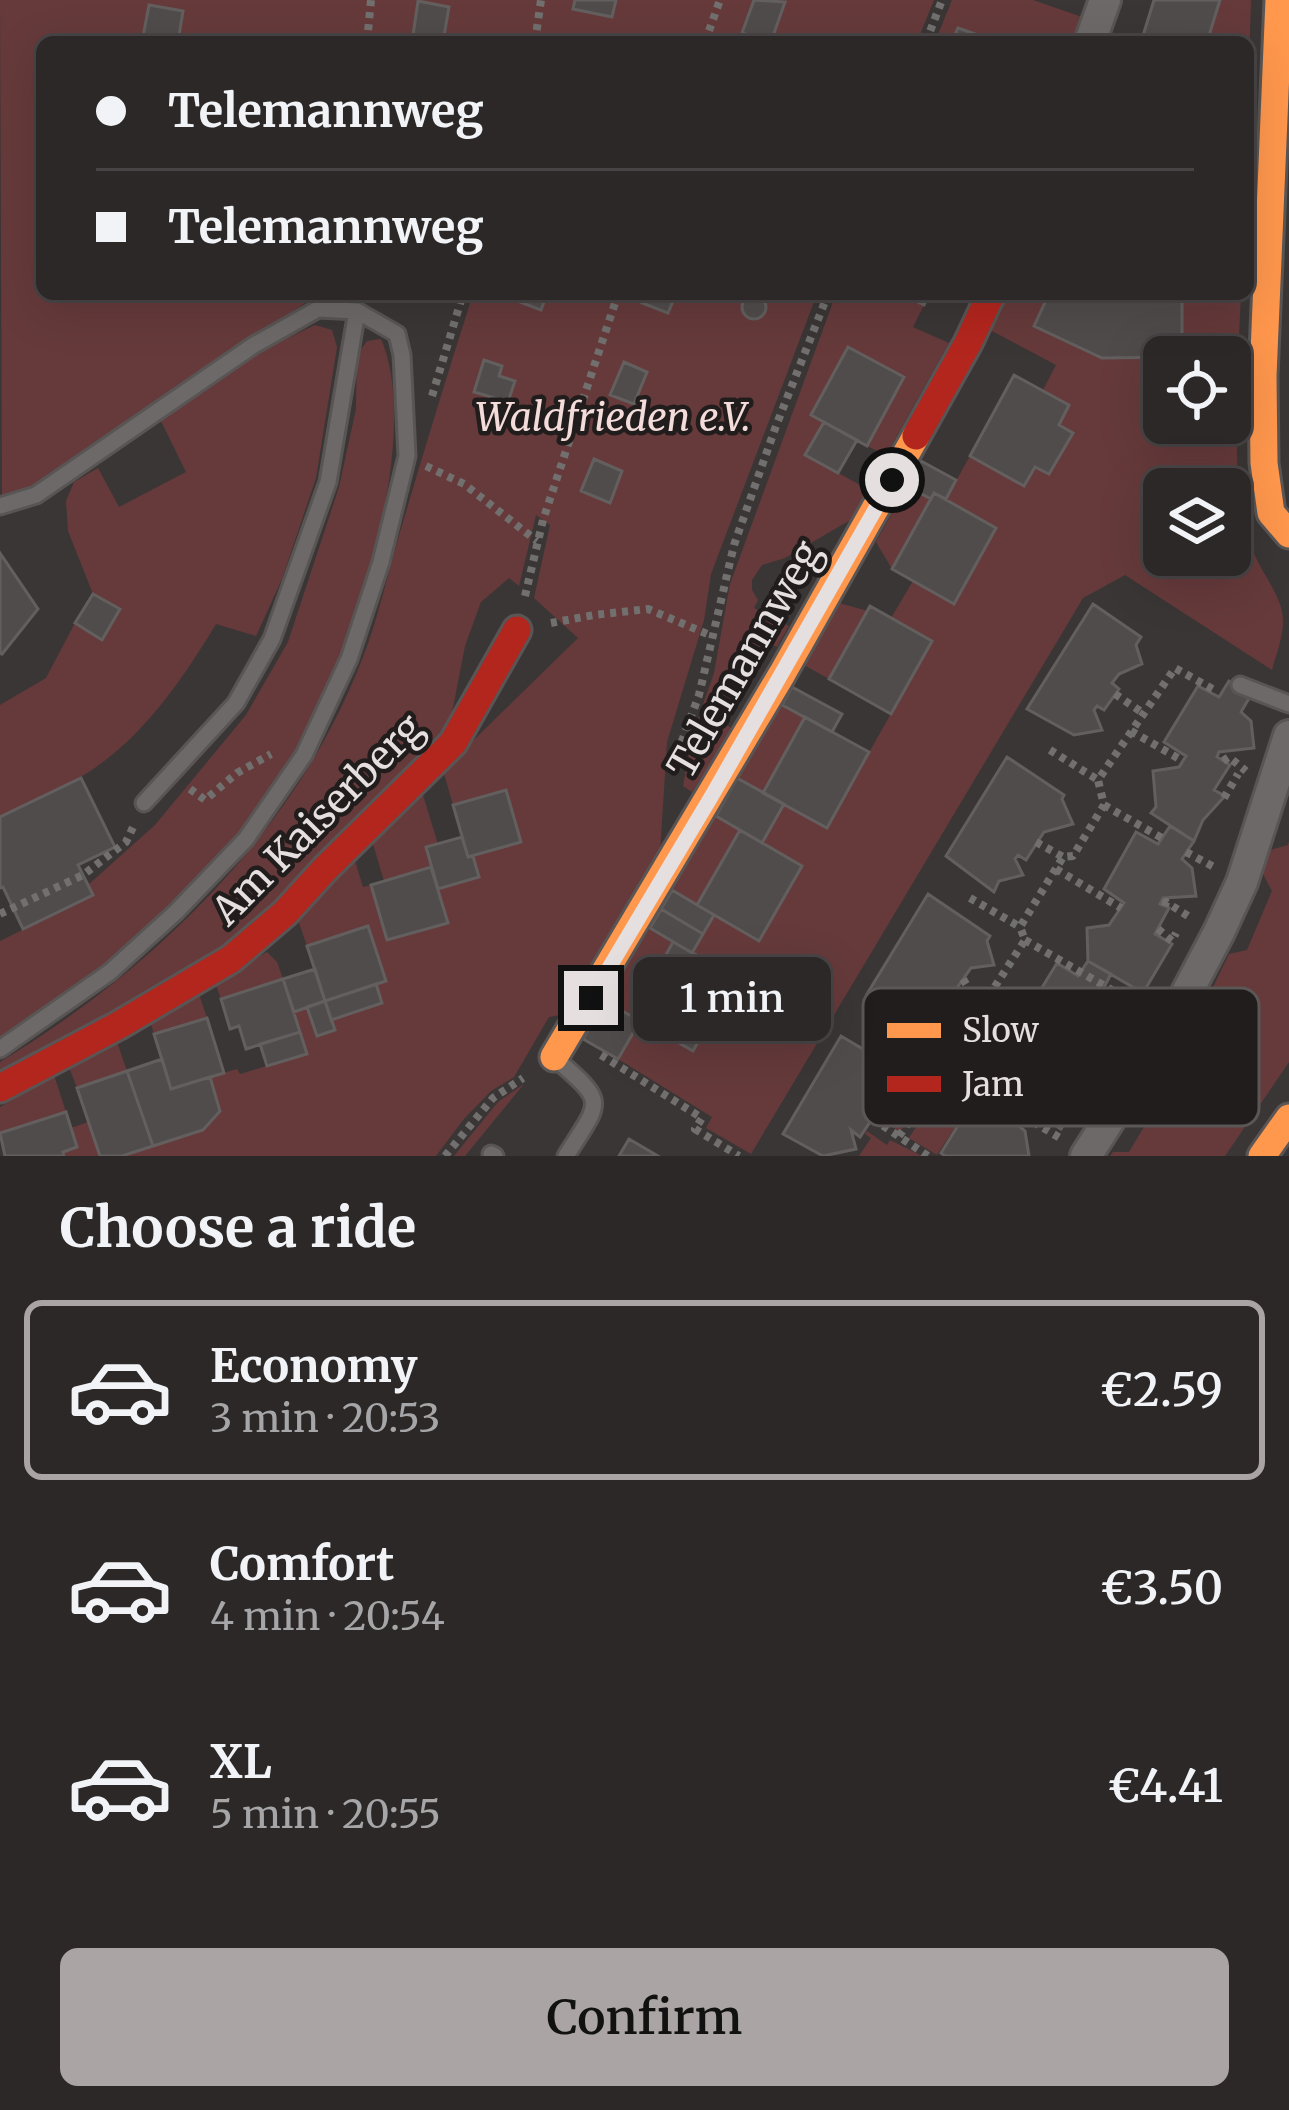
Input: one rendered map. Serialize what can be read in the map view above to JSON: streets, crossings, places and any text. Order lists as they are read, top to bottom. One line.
{"streets":{"street":["Telemannweg","Am Kaiserberg"]},"parks":["Waldfrieden e.V."],"legend":["Slow","Jam"],"page":{"banner":["Telemannweg","Telemannweg"],"bubble":"1 min","heading":"Choose a ride","list":[{"name":"Economy","note":"3 min · 20:53","value":"€2.59"},{"name":"Comfort","note":"4 min · 20:54","value":"€3.50"},{"name":"XL","note":"5 min · 20:55","value":"€4.41"}],"buttons":"Confirm"}}
